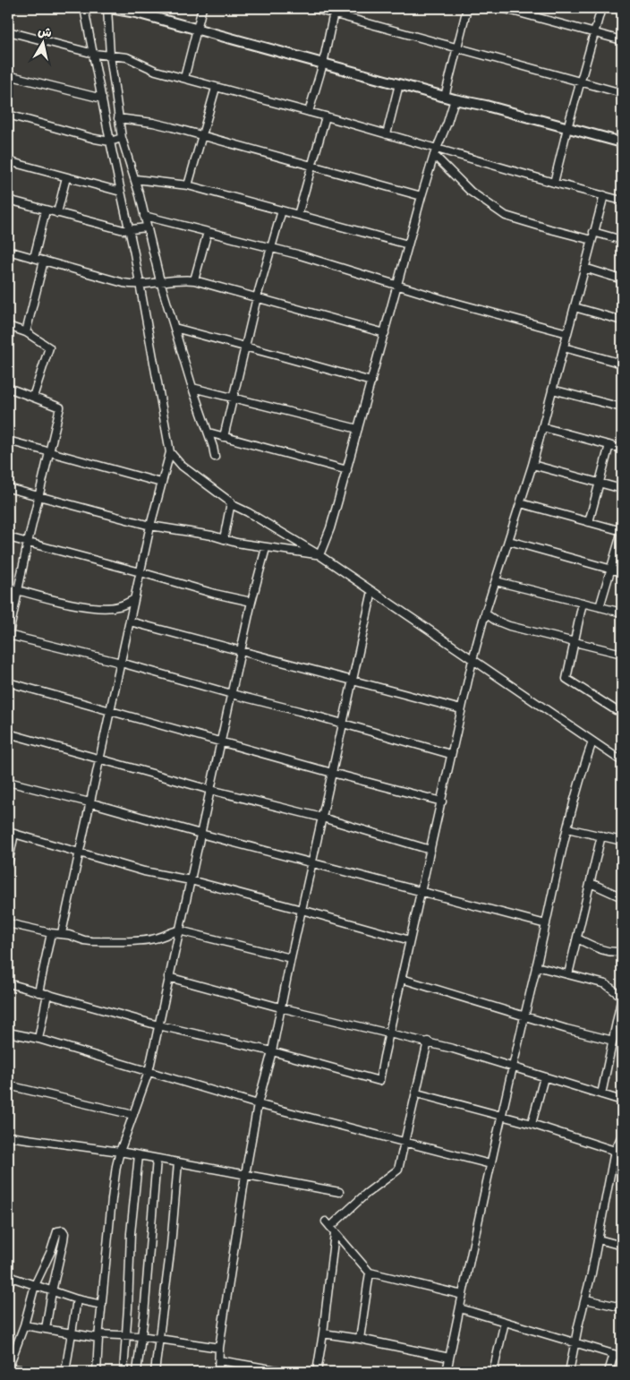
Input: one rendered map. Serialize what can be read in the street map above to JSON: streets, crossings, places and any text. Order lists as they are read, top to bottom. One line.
{"north":"top"}
